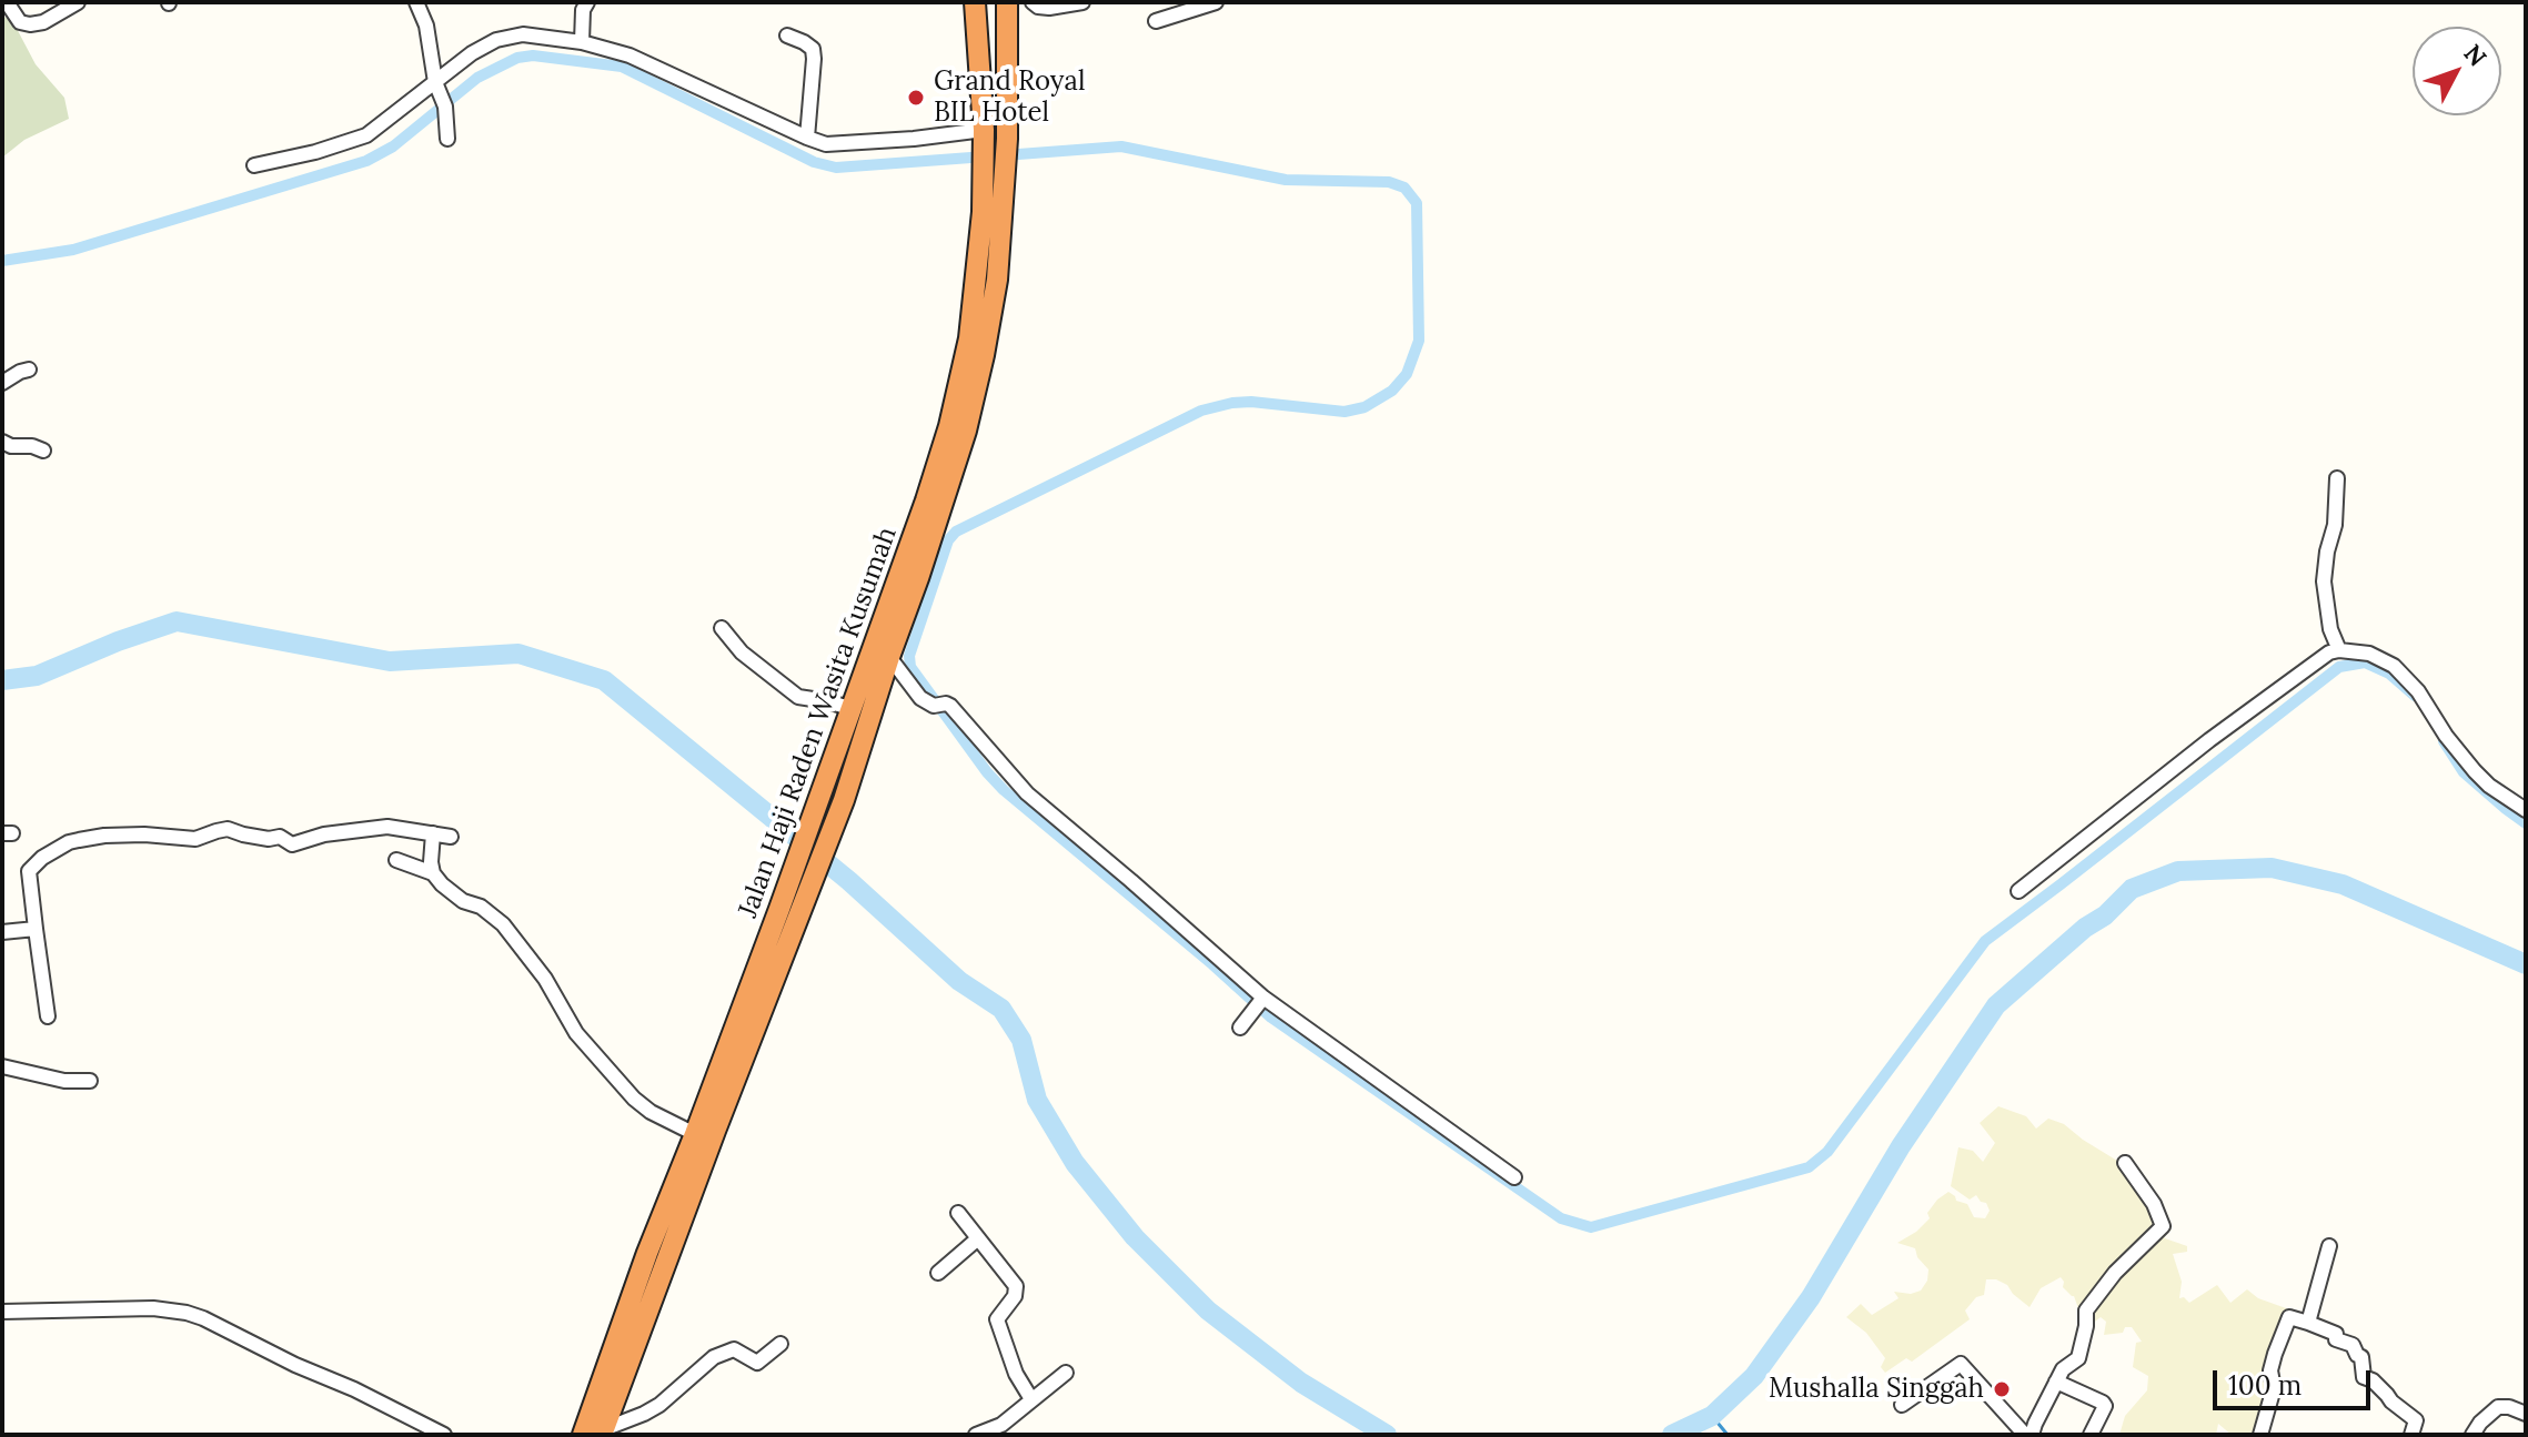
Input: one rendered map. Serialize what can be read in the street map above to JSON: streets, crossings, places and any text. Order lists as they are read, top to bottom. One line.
{"streets":{"highway":["Jalan Haji Raden Wasita Kusumah"]},"places":["Grand Royal BIL Hotel","Mushalla Singgah"],"scale_bar":"100 m","north":"top right"}
